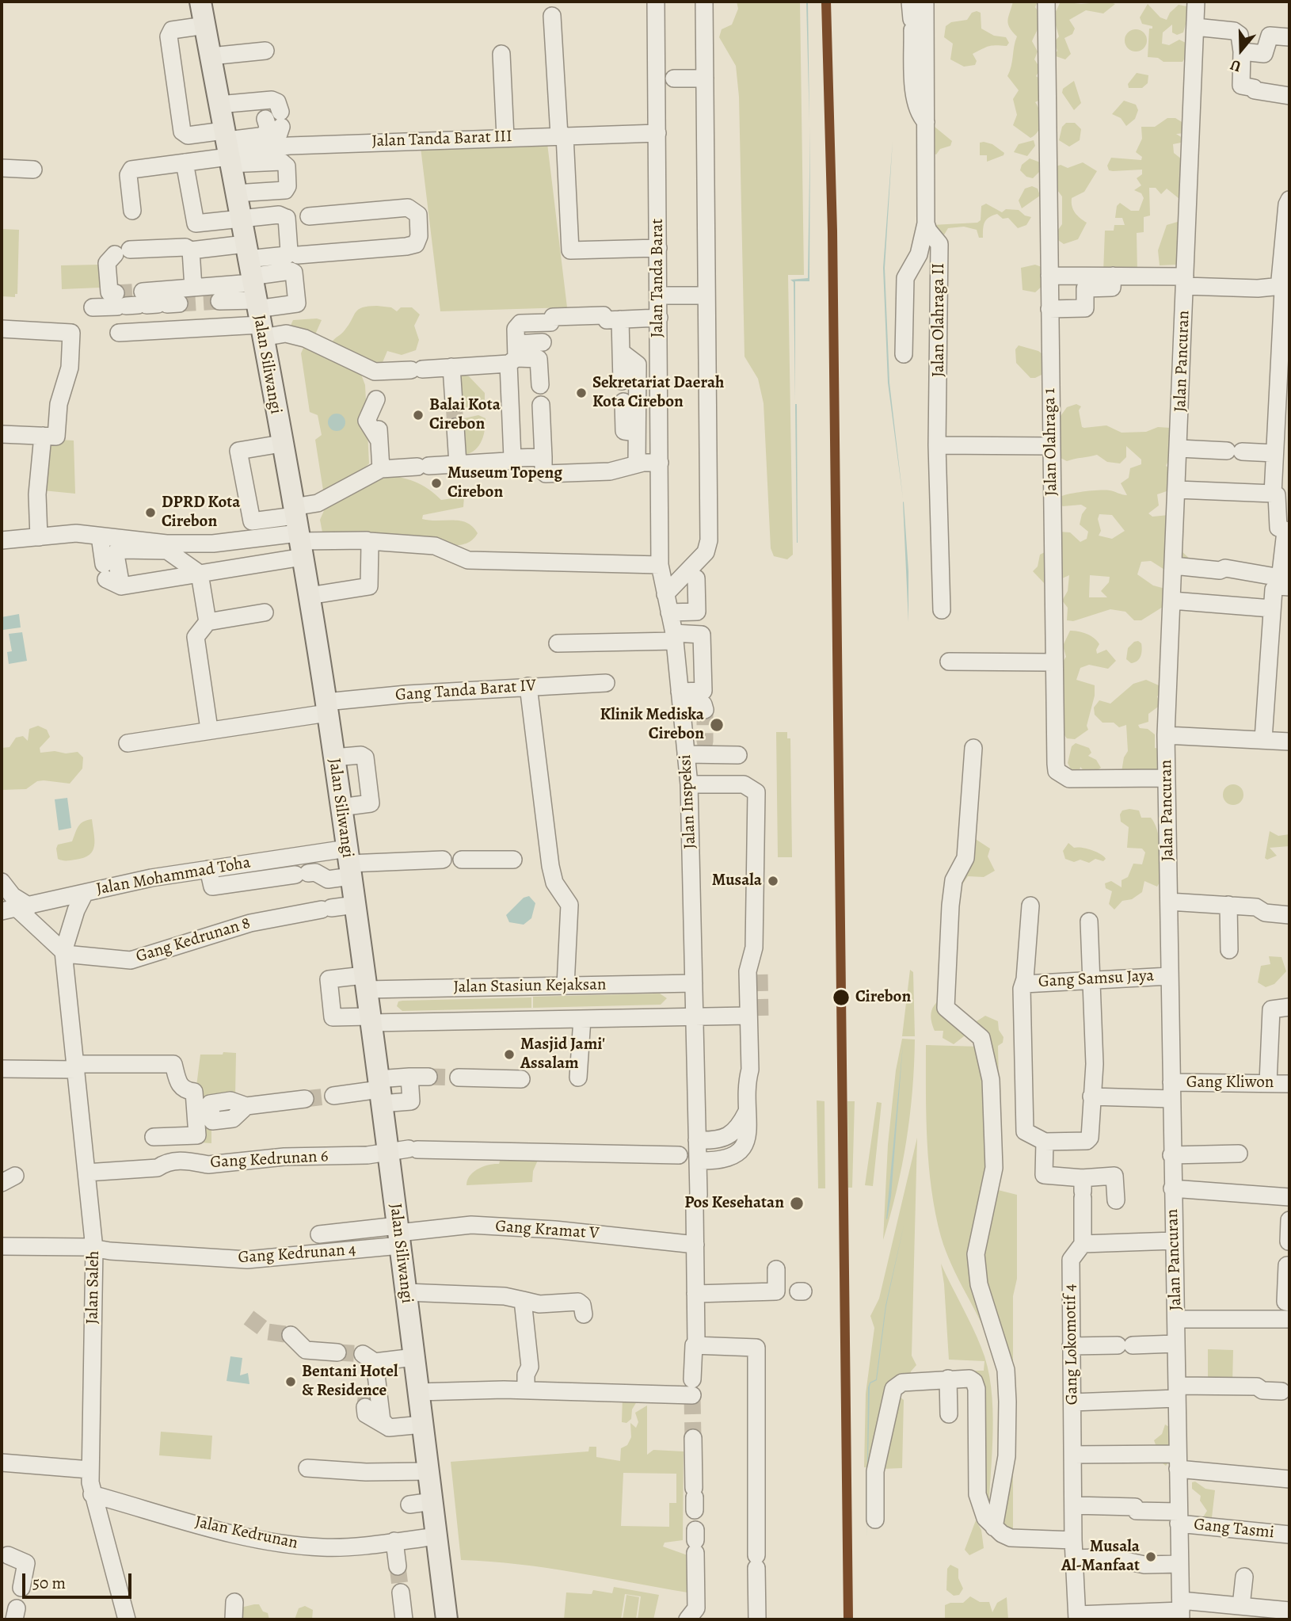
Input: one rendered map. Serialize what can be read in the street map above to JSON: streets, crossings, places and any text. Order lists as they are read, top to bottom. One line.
{"streets":{"main road":["Jalan Siliwangi"],"street":["Jalan Tanda Barat III","Jalan Tanda Barat","Jalan Olahraga II","Jalan Pancuran","Jalan Olahraga 1","Gang Tanda Barat IV","Jalan Inspeksi","Jalan Mohammad Toha","Gang Kedrunan 8","Gang Samsu Jaya","Jalan Stasiun Kejaksan","Gang Kliwon","Gang Kedrunan 6","Gang Kramat V","Gang Kedrunan 4","Jalan Saleh","Gang Lokomotif 4","Gang Tasmi","Jalan Kedrunan"]},"crossings":[["Jalan Tanda Barat III","Jalan Tanda Barat"],["Jalan Tanda Barat III","Jalan Siliwangi"],["Jalan Tanda Barat","Jalan Inspeksi"],["Jalan Pancuran","Jalan Olahraga 1"],["Jalan Pancuran","Gang Samsu Jaya"],["Jalan Pancuran","Gang Kliwon"],["Jalan Pancuran","Gang Tasmi"],["Jalan Siliwangi","Gang Tanda Barat IV"],["Jalan Siliwangi","Jalan Mohammad Toha"],["Jalan Siliwangi","Gang Kedrunan 8"],["Jalan Siliwangi","Jalan Stasiun Kejaksan"],["Jalan Siliwangi","Gang Kedrunan 6"],["Jalan Siliwangi","Gang Kramat V"],["Jalan Siliwangi","Gang Kedrunan 4"],["Jalan Siliwangi","Jalan Kedrunan"],["Jalan Inspeksi","Jalan Stasiun Kejaksan"],["Jalan Inspeksi","Gang Kedrunan 6"],["Jalan Inspeksi","Gang Kramat V"],["Jalan Mohammad Toha","Jalan Saleh"],["Gang Kedrunan 8","Jalan Saleh"],["Jalan Stasiun Kejaksan","Gang Kedrunan 6"],["Gang Kedrunan 6","Jalan Saleh"],["Gang Kramat V","Gang Kedrunan 4"],["Gang Kedrunan 4","Jalan Saleh"],["Jalan Saleh","Jalan Kedrunan"],["Gang Lokomotif 4","Gang Tasmi"]],"places":["Sekretariat Daerah Kota Cirebon","Balai Kota Cirebon","Museum Topeng Cirebon","DPRD Kota Cirebon","Klinik Mediska Cirebon","Musala","Cirebon","Masjid Jami' Assalam","Pos Kesehatan","Bentani Hotel & Residence","Musala Al-Manfaat"],"scale_bar":"50 m","north":"bottom"}
